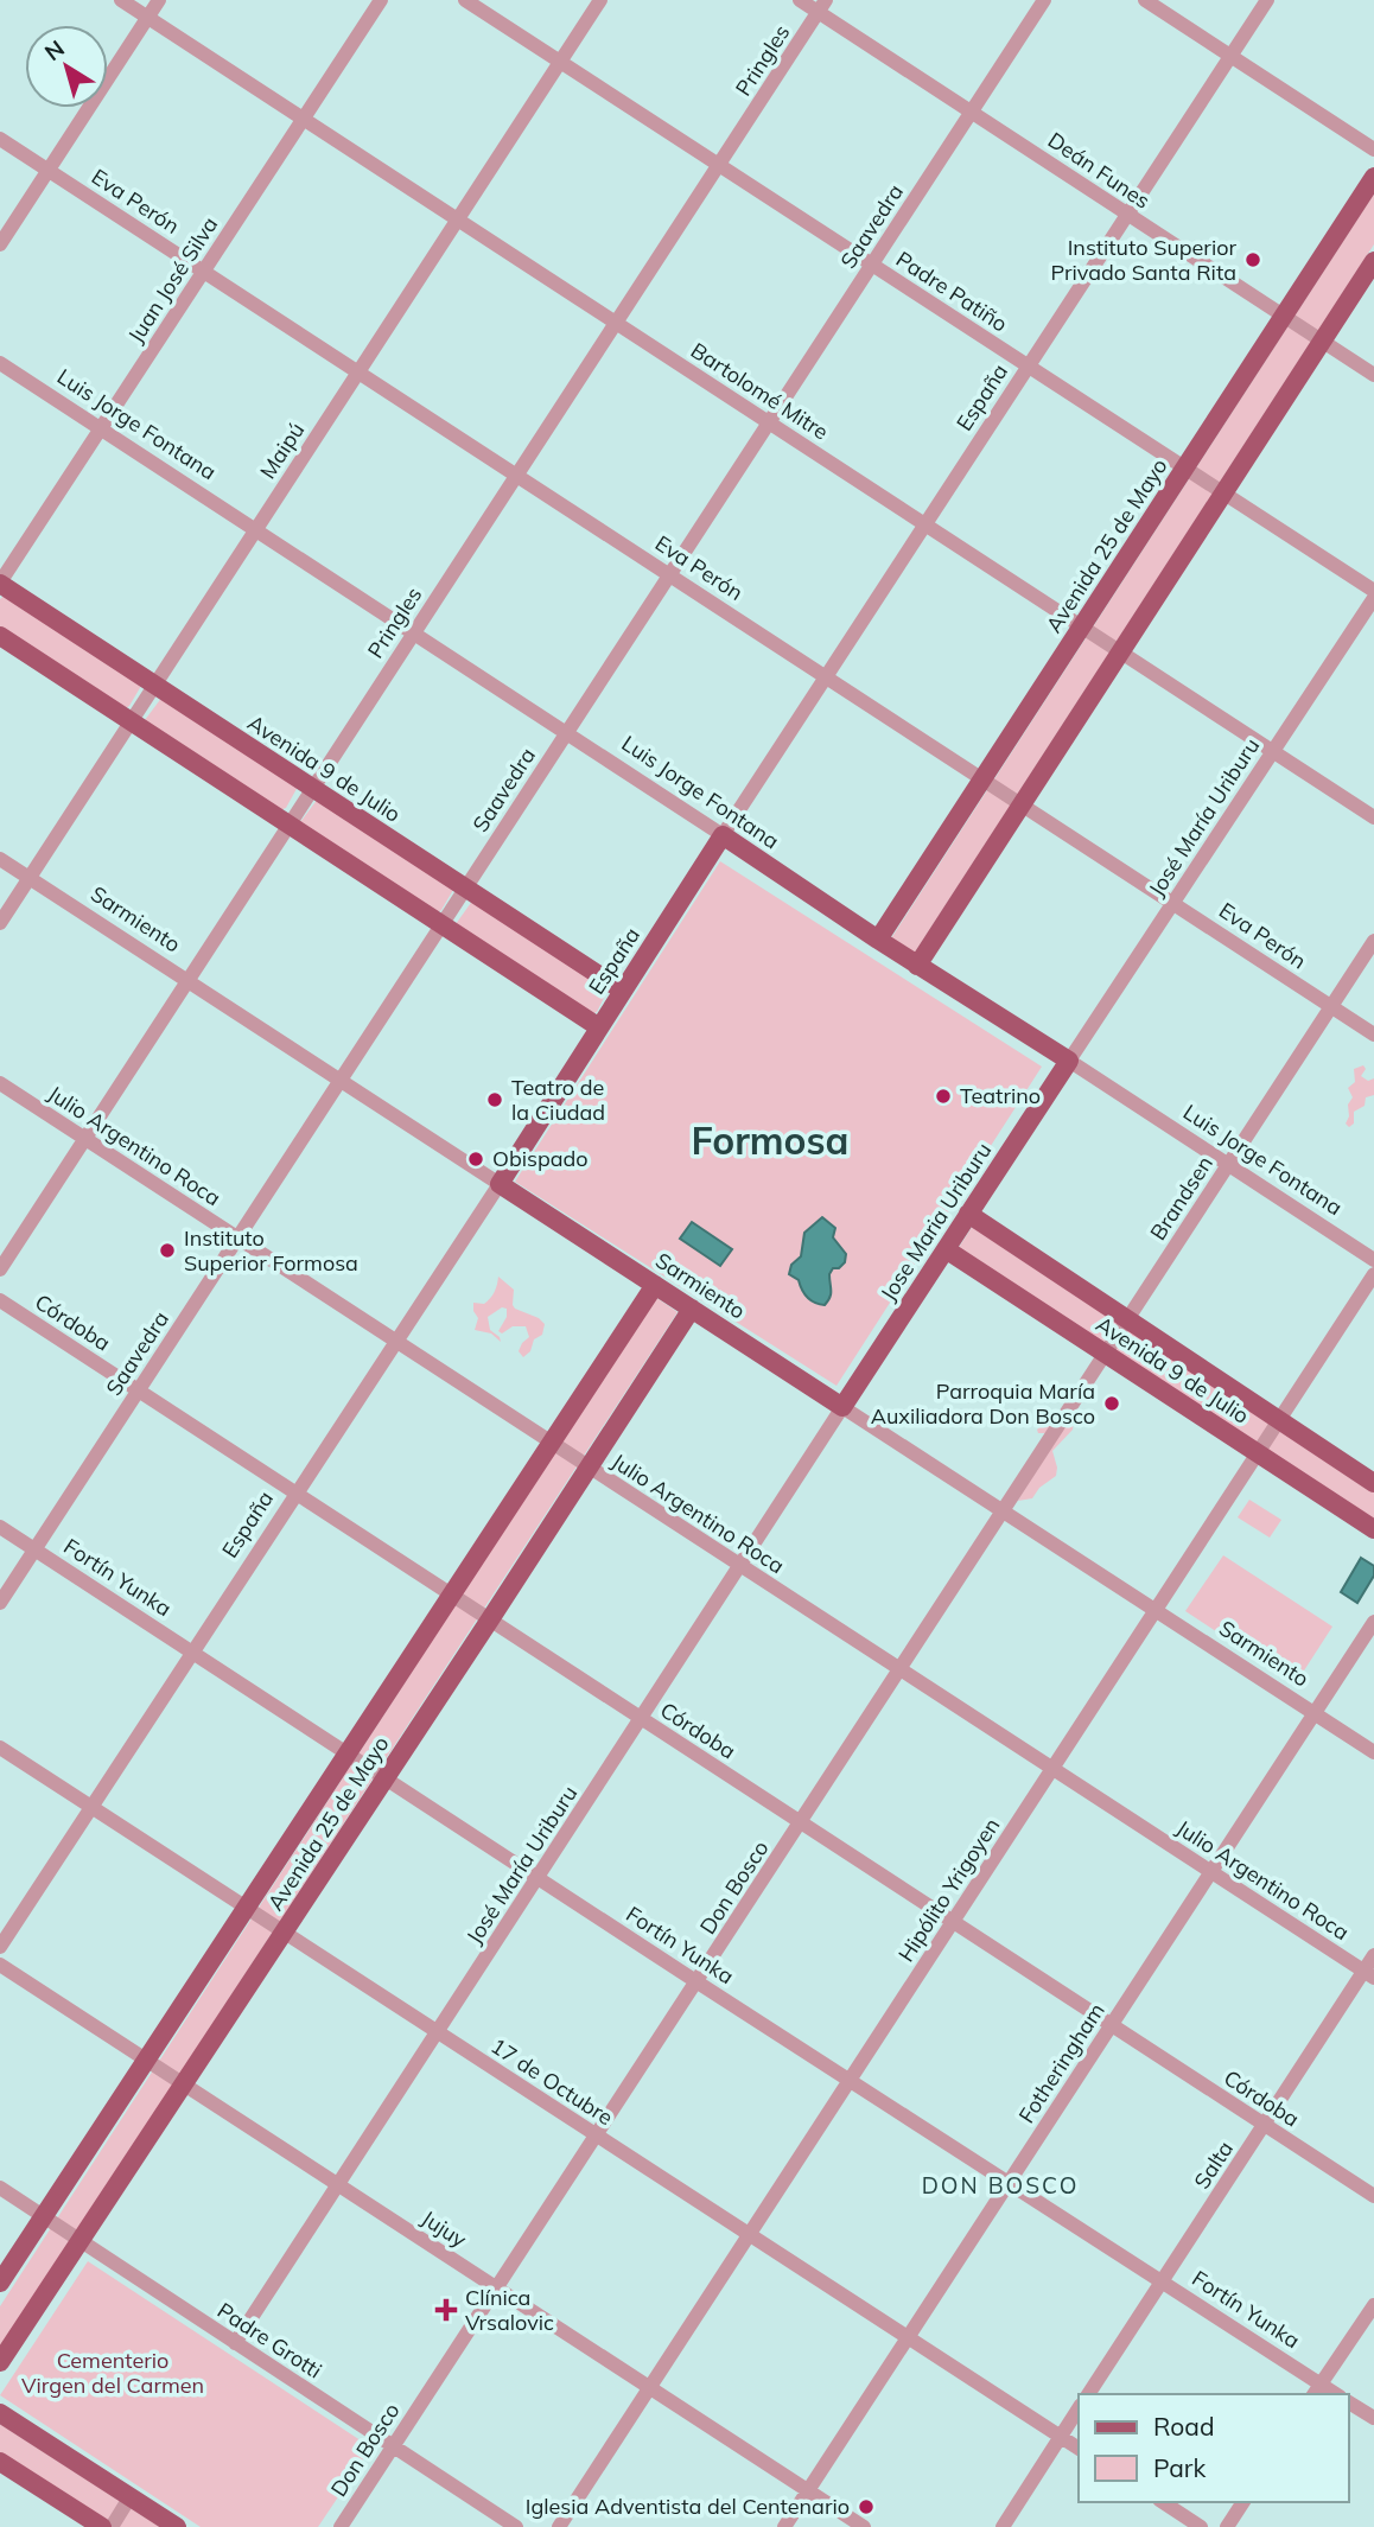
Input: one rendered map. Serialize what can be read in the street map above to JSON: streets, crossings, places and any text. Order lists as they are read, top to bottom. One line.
{"streets":{"main road":["España","Luis Jorge Fontana","Avenida 25 de Mayo","Avenida 9 de Julio","Sarmiento","Jose Maria Uriburu"],"street":["Pringles","Deán Funes","Eva Perón","Saavedra","Juan José Silva","Padre Patiño","Bartolomé Mitre","Maipú","José María Uriburu","Julio Argentino Roca","Brandsen","Córdoba","Fortín Yunka","Don Bosco","Hipólito Yrigoyen","Fotheringham","17 de Octubre","Salta","Jujuy","Padre Grotti"]},"crossings":[["Pringles","Deán Funes"],["Pringles","Eva Perón"],["Pringles","Padre Patiño"],["Pringles","Bartolomé Mitre"],["Pringles","Luis Jorge Fontana"],["Pringles","Avenida 9 de Julio"],["Pringles","Sarmiento"],["Pringles","Julio Argentino Roca"],["Deán Funes","Saavedra"],["Deán Funes","España"],["Deán Funes","Avenida 25 de Mayo"],["Eva Perón","Saavedra"],["Eva Perón","Juan José Silva"],["Eva Perón","España"],["Eva Perón","Maipú"],["Eva Perón","Avenida 25 de Mayo"],["Eva Perón","José María Uriburu"],["Eva Perón","Brandsen"],["Saavedra","Padre Patiño"],["Saavedra","Bartolomé Mitre"],["Saavedra","Luis Jorge Fontana"],["Saavedra","Avenida 9 de Julio"],["Saavedra","Sarmiento"],["Saavedra","Julio Argentino Roca"],["Saavedra","Córdoba"],["Saavedra","Fortín Yunka"],["Juan José Silva","Bartolomé Mitre"],["Juan José Silva","Luis Jorge Fontana"],["Juan José Silva","Avenida 9 de Julio"],["Padre Patiño","España"],["Padre Patiño","Maipú"],["Padre Patiño","Avenida 25 de Mayo"],["Padre Patiño","José María Uriburu"],["Bartolomé Mitre","España"],["Bartolomé Mitre","Maipú"],["Bartolomé Mitre","Avenida 25 de Mayo"],["Bartolomé Mitre","José María Uriburu"],["España","Luis Jorge Fontana"],["España","Avenida 9 de Julio"],["España","Sarmiento"],["España","Julio Argentino Roca"],["España","Córdoba"],["España","Fortín Yunka"],["España","17 de Octubre"],["Luis Jorge Fontana","Maipú"],["Luis Jorge Fontana","Avenida 25 de Mayo"],["Luis Jorge Fontana","José María Uriburu"],["Luis Jorge Fontana","Brandsen"],["Luis Jorge Fontana","Jose Maria Uriburu"],["Maipú","Avenida 9 de Julio"],["Maipú","Sarmiento"],["Avenida 25 de Mayo","Sarmiento"],["Avenida 25 de Mayo","Julio Argentino Roca"],["Avenida 25 de Mayo","Córdoba"],["Avenida 25 de Mayo","Fortín Yunka"],["Avenida 25 de Mayo","17 de Octubre"],["Avenida 25 de Mayo","Jujuy"],["Avenida 25 de Mayo","Padre Grotti"],["Avenida 9 de Julio","Brandsen"],["Avenida 9 de Julio","Jose Maria Uriburu"],["Avenida 9 de Julio","Don Bosco"],["Avenida 9 de Julio","Hipólito Yrigoyen"],["José María Uriburu","Sarmiento"],["José María Uriburu","Julio Argentino Roca"],["José María Uriburu","Jose Maria Uriburu"],["José María Uriburu","Córdoba"],["José María Uriburu","Fortín Yunka"],["José María Uriburu","17 de Octubre"],["José María Uriburu","Jujuy"],["José María Uriburu","Padre Grotti"],["Sarmiento","Jose Maria Uriburu"],["Sarmiento","Don Bosco"],["Sarmiento","Hipólito Yrigoyen"],["Sarmiento","Fotheringham"],["Julio Argentino Roca","Don Bosco"],["Julio Argentino Roca","Hipólito Yrigoyen"],["Julio Argentino Roca","Fotheringham"],["Julio Argentino Roca","Salta"],["Brandsen","Don Bosco"],["Córdoba","Don Bosco"],["Córdoba","Hipólito Yrigoyen"],["Córdoba","Fotheringham"],["Córdoba","Salta"],["Fortín Yunka","Don Bosco"],["Fortín Yunka","Hipólito Yrigoyen"],["Fortín Yunka","Fotheringham"],["Fortín Yunka","Salta"],["Don Bosco","17 de Octubre"],["Don Bosco","Jujuy"],["Don Bosco","Padre Grotti"],["Hipólito Yrigoyen","17 de Octubre"],["Hipólito Yrigoyen","Jujuy"],["Fotheringham","17 de Octubre"],["Fotheringham","Jujuy"]],"districts":["Formosa","DON BOSCO"],"parks":["Cementerio Virgen del Carmen"],"places":{"other":["Instituto Superior Privado Santa Rita","Teatrino","Teatro de la Ciudad","Obispado","Instituto Superior Formosa","Parroquia María Auxiliadora Don Bosco","Iglesia Adventista del Centenario"],"health":["Clínica Vrsalovic"]},"legend":["Road","Park"],"north":"top left"}
